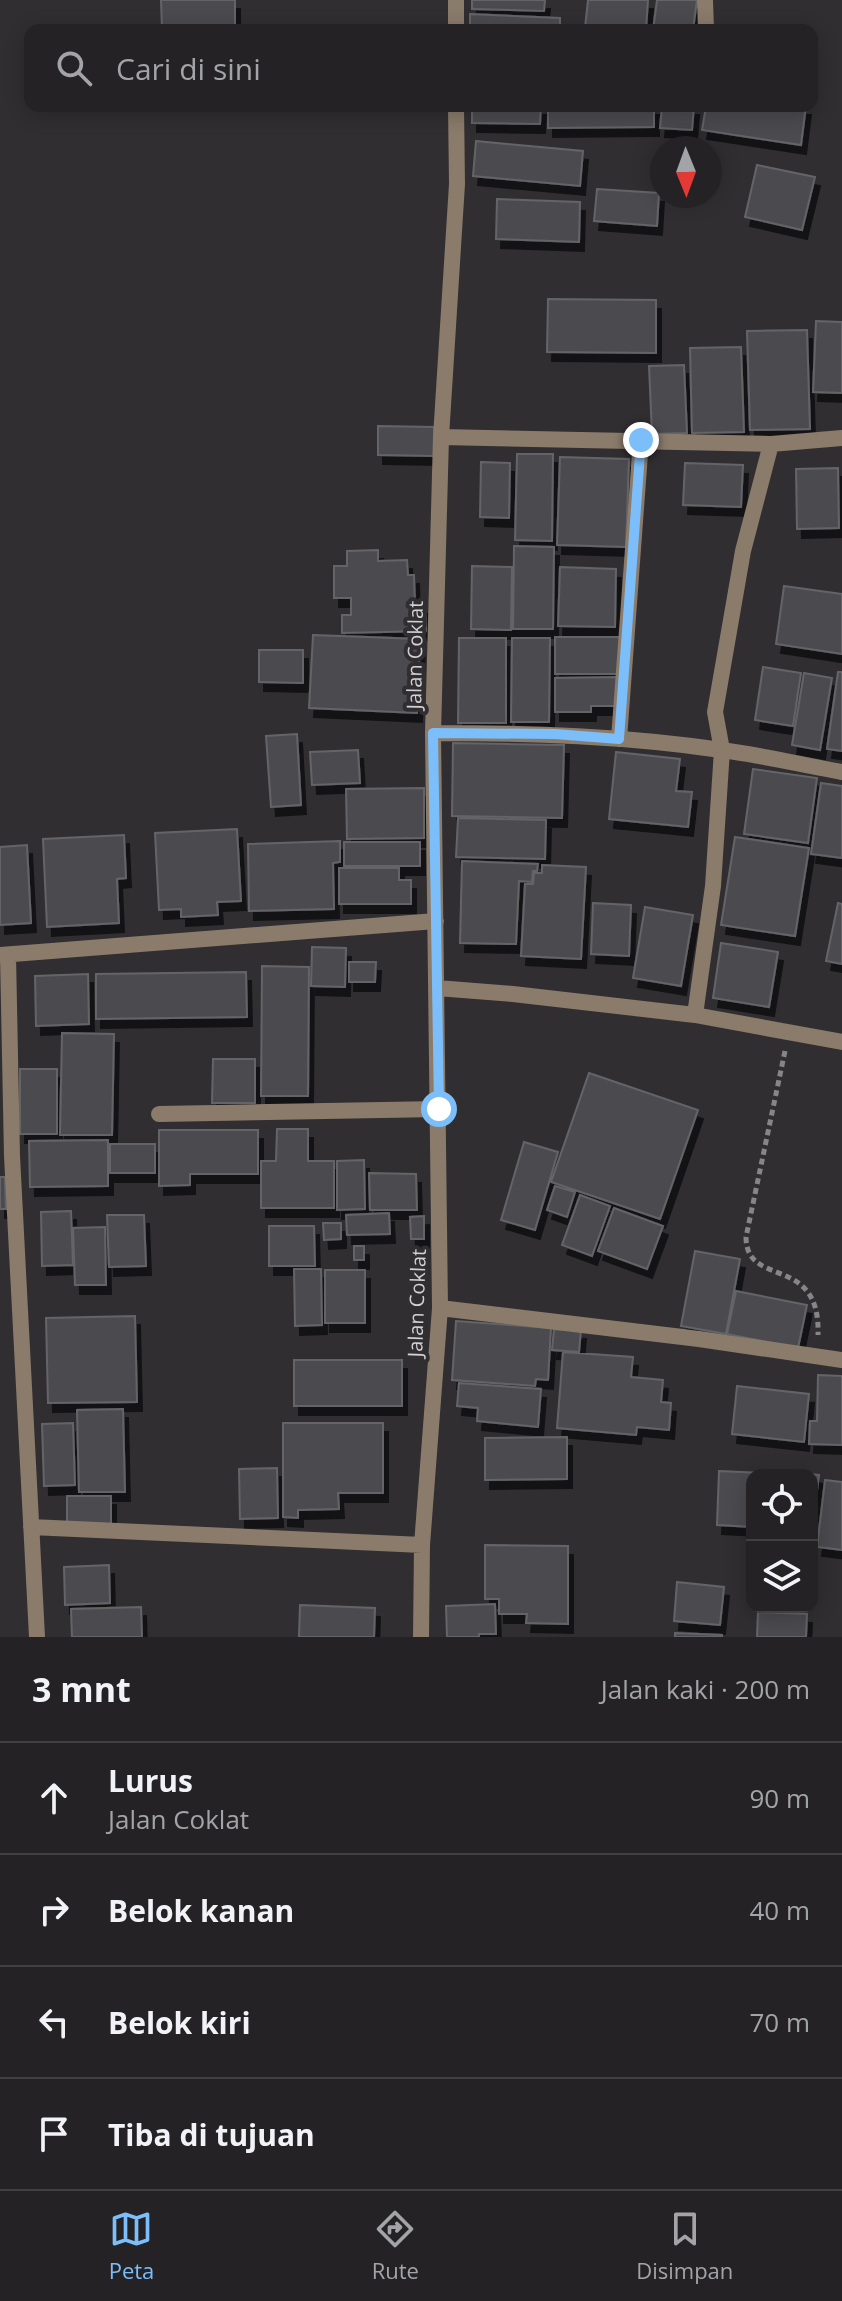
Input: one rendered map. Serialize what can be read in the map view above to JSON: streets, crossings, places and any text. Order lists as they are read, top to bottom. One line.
{"streets":{"street":["Jalan Coklat"]},"north":"bottom","page":{"search":"Cari di sini","heading":["3 mnt","Jalan kaki · 200 m"],"list":[["Lurus","Jalan Coklat","90 m"],["Belok kanan","40 m"],["Belok kiri","70 m"],"Tiba di tujuan"],"nav":["Peta","Rute","Disimpan"]}}
